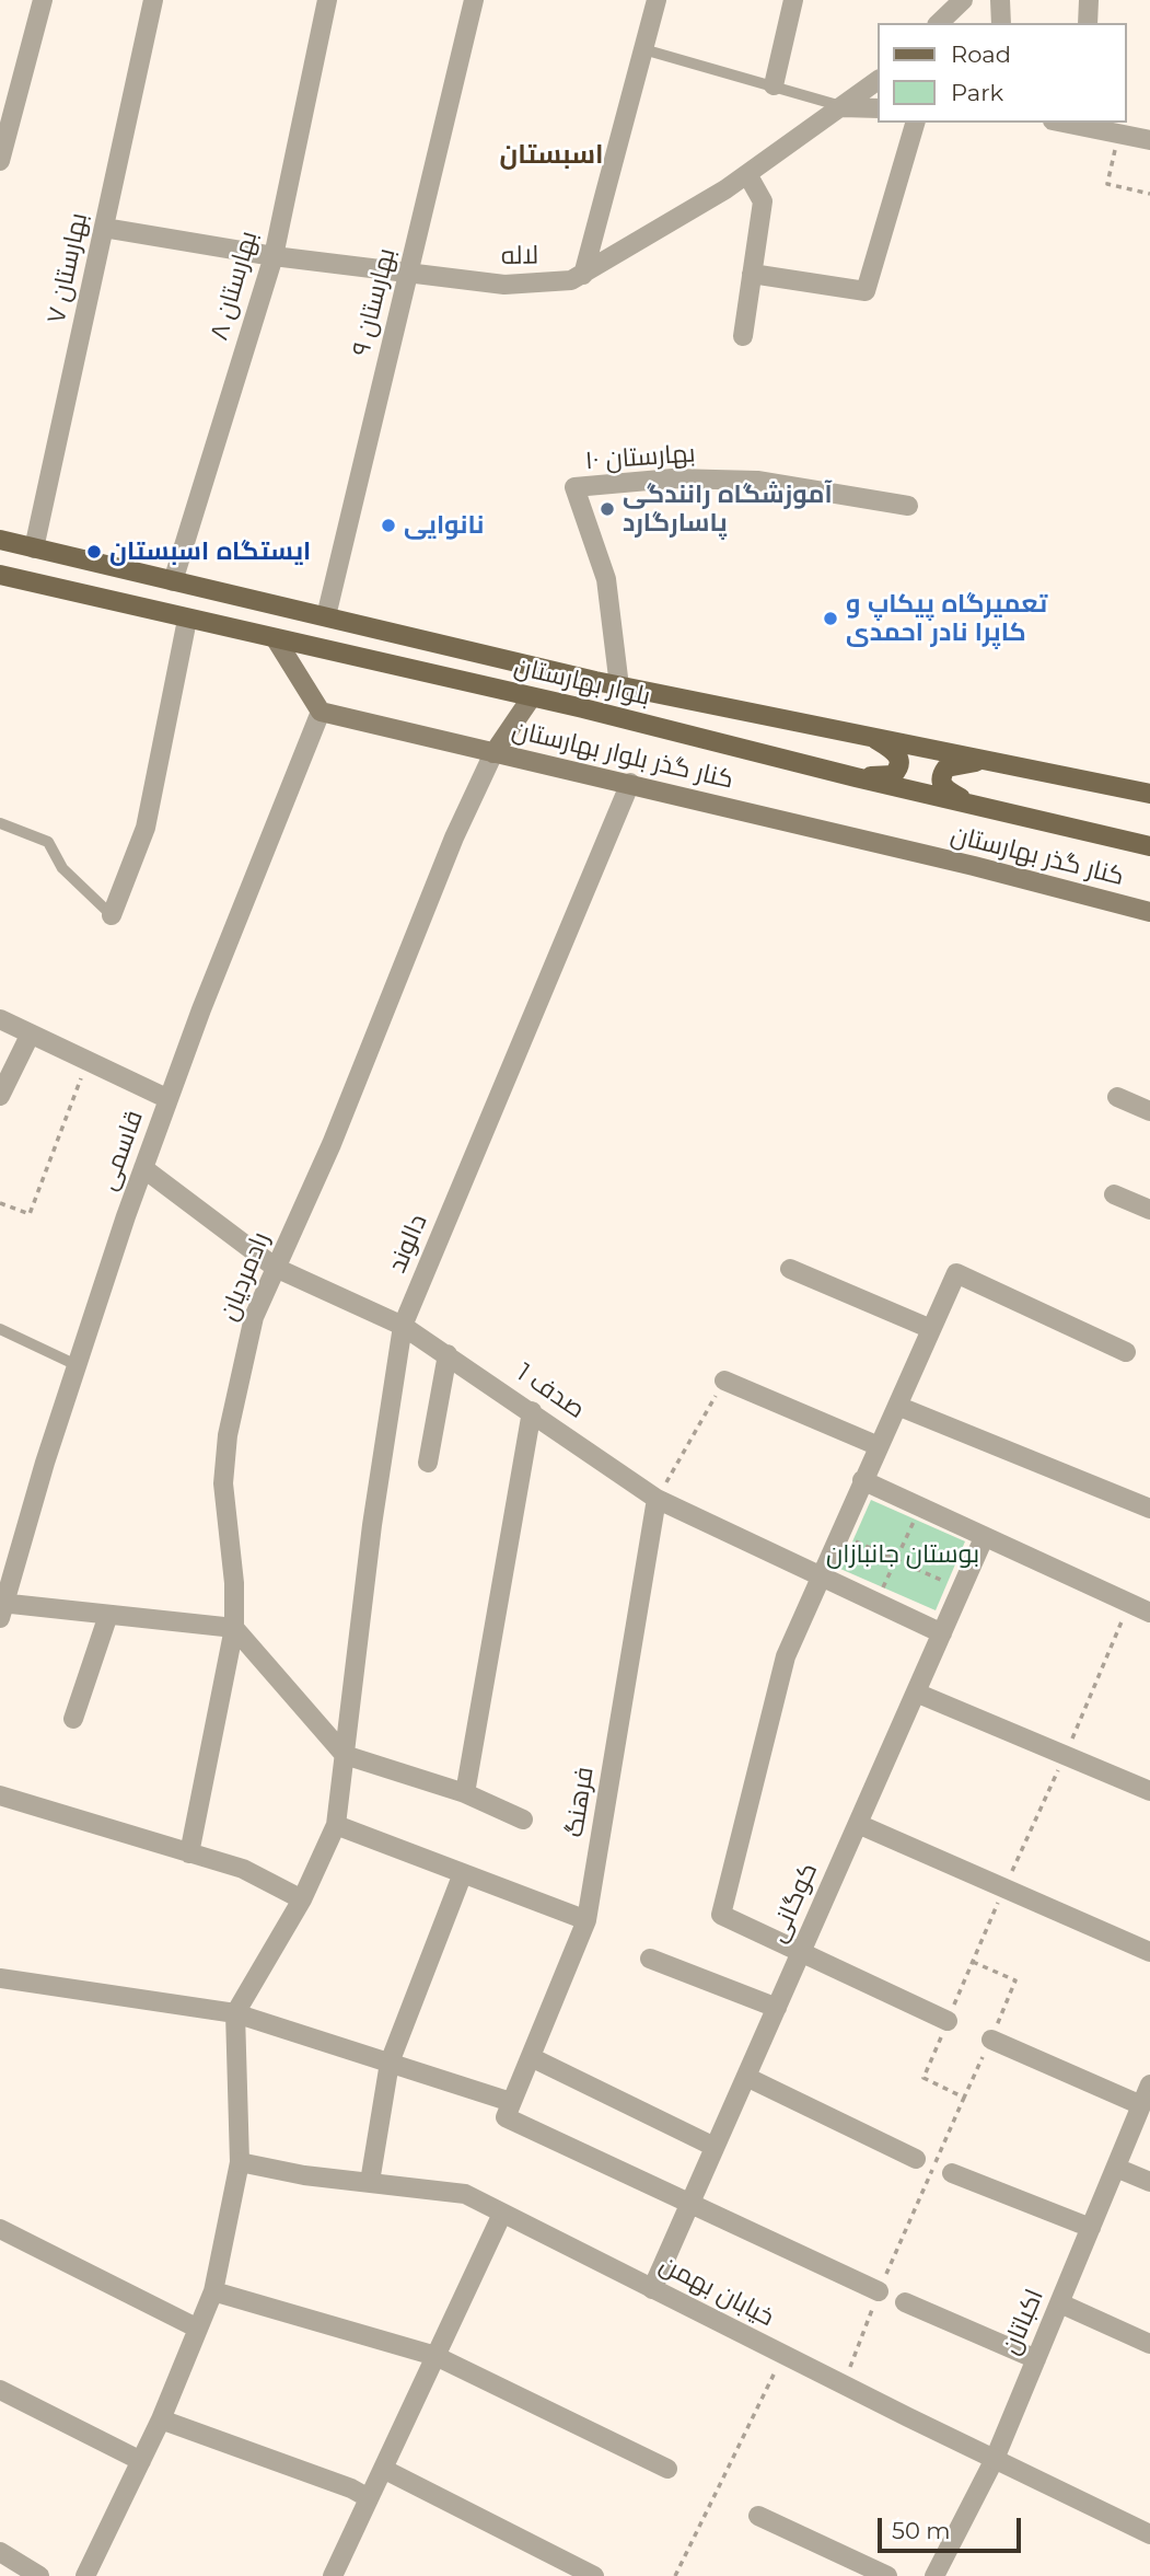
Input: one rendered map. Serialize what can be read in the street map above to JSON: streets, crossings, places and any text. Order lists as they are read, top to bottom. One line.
{"streets":{"main road":["بلوار بهارستان","کنار گذر بلوار بهارستان","کنار گذر بهارستان"],"street":["لاله","بهارستان ۷","بهارستان ۸","بهارستان ۹","بهارستان ۱۰","قاسمی","دالوند","رادمردیان","صدف 1","فرهنگ","کوگانی","خیابان بهمن","اکباتان"]},"crossings":[["لاله","بهارستان ۷"],["لاله","بهارستان ۸"],["لاله","بهارستان ۹"],["بهارستان ۷","بلوار بهارستان"],["بهارستان ۸","بلوار بهارستان"],["بهارستان ۹","بلوار بهارستان"],["بهارستان ۱۰","بلوار بهارستان"],["کنار گذر بلوار بهارستان","کنار گذر بهارستان"],["کنار گذر بلوار بهارستان","قاسمی"],["کنار گذر بلوار بهارستان","دالوند"],["کنار گذر بلوار بهارستان","رادمردیان"],["قاسمی","صدف 1"],["دالوند","صدف 1"],["رادمردیان","صدف 1"],["صدف 1","فرهنگ"],["صدف 1","کوگانی"],["کوگانی","خیابان بهمن"],["خیابان بهمن","اکباتان"]],"districts":["اسبستان"],"parks":["بوستان جانبازان"],"places":["آموزشگاه رانندگی پاسارگارد","نانوایی","ایستگاه اسبستان","تعمیرگاه پیکاپ و کاپرا نادر احمدی"],"legend":["Road","Park"],"scale_bar":"50 m"}
